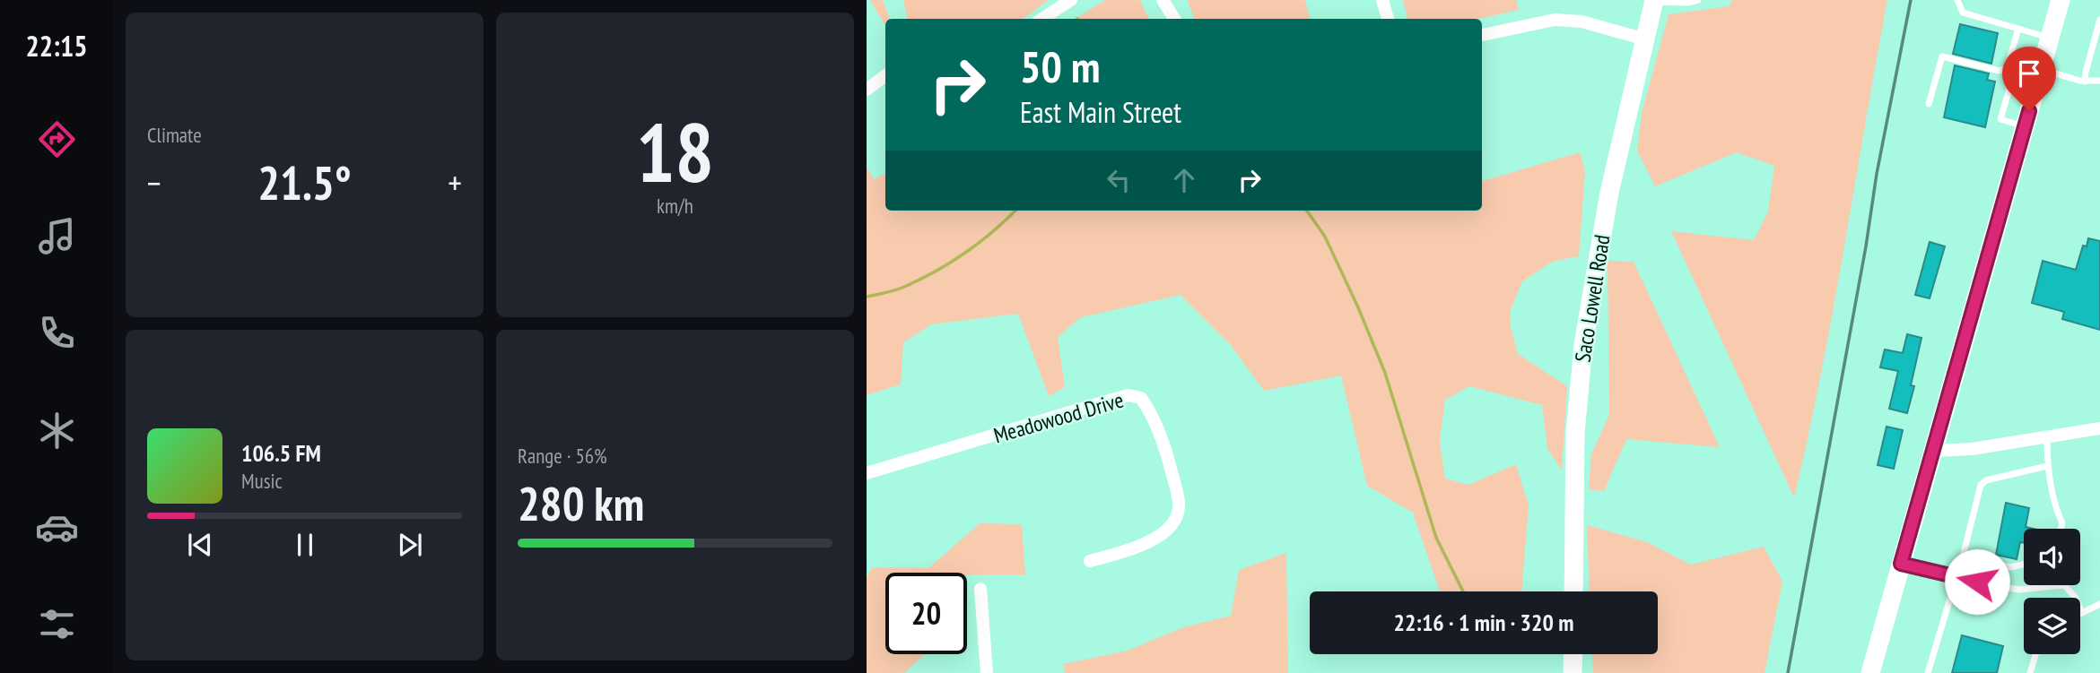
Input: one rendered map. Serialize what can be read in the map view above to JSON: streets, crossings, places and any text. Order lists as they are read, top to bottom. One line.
{"streets":{"main road":["Saco Lowell Road"],"street":["Meadowood Drive"]},"page":{"tabs":"22:15","tile":["Climate",["18","km/h"],["Range · 56%","280 km"]],"turn":["50 m","East Main Street"],"heat":["−","21.5°","+"],"song":["106.5 FM","Music"],"limit":"20","trip":"22:16 · 1 min · 320 m"}}
